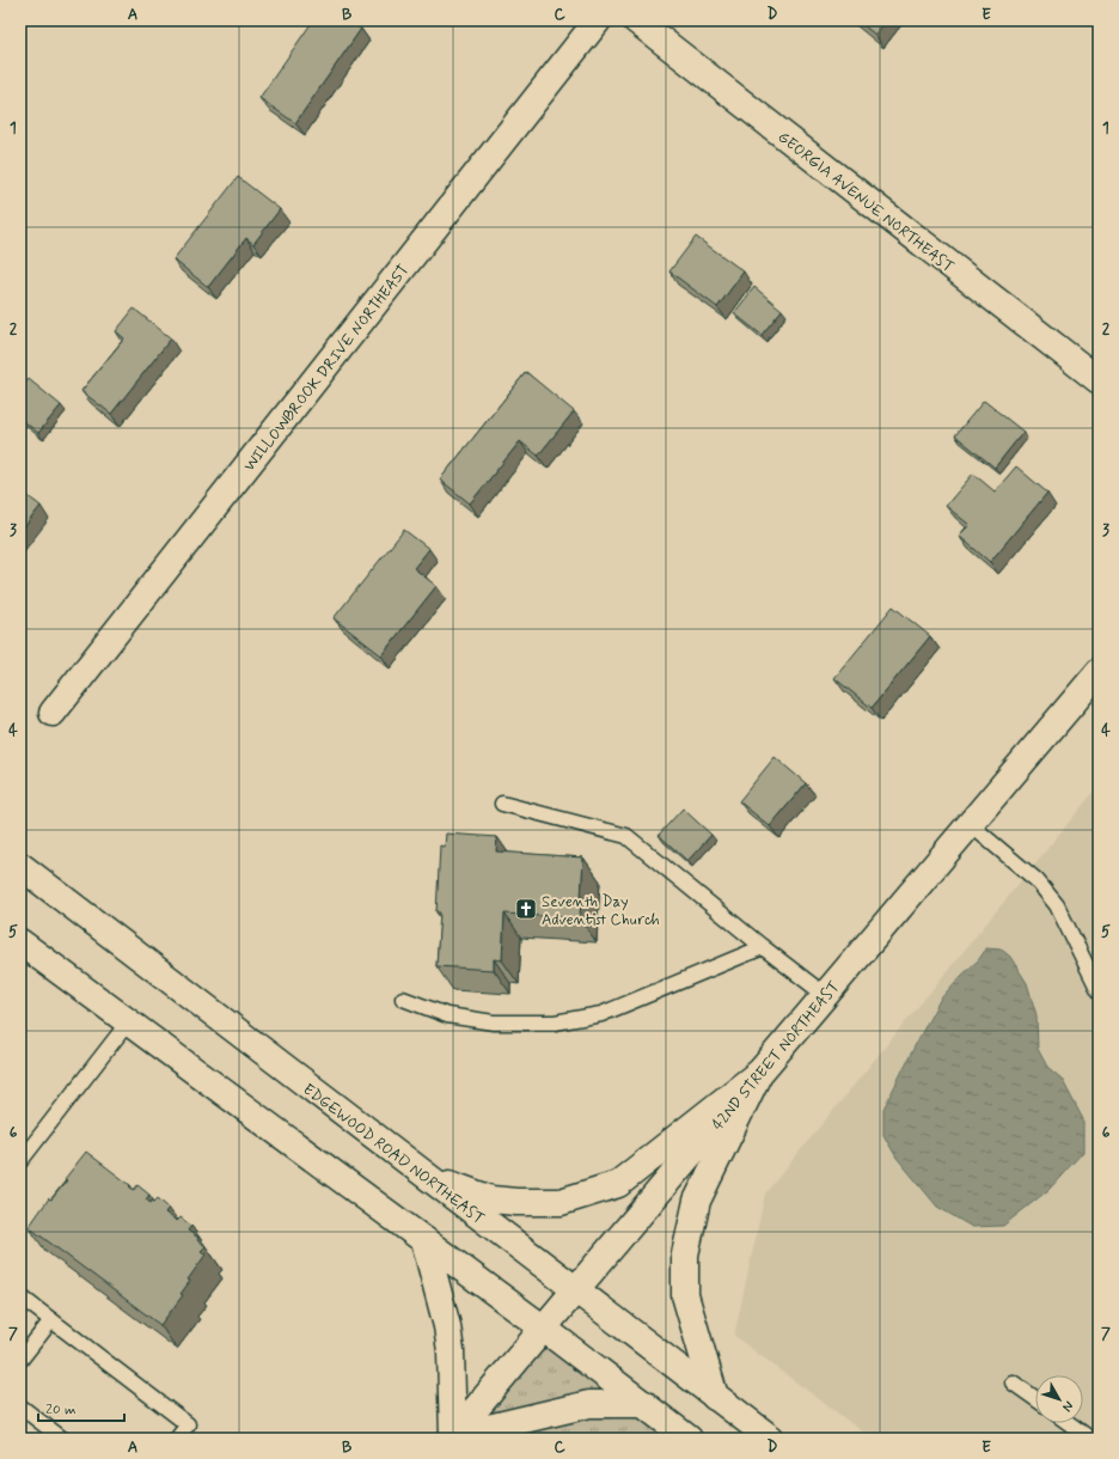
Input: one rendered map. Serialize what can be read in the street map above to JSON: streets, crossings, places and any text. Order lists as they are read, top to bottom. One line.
{"streets":{"main road":["GEORGIA AVENUE NORTHEAST","WILLOWBROOK DRIVE NORTHEAST","42ND STREET NORTHEAST","EDGEWOOD ROAD NORTHEAST"]},"crossings":[["42ND STREET NORTHEAST","EDGEWOOD ROAD NORTHEAST"]],"places":{"church":["Seventh Day Adventist Church"]},"scale_bar":"20 m","north":"bottom right","grid":{"columns":["A","B","C","D","E"],"rows":["1","2","3","4","5","6","7"]}}
